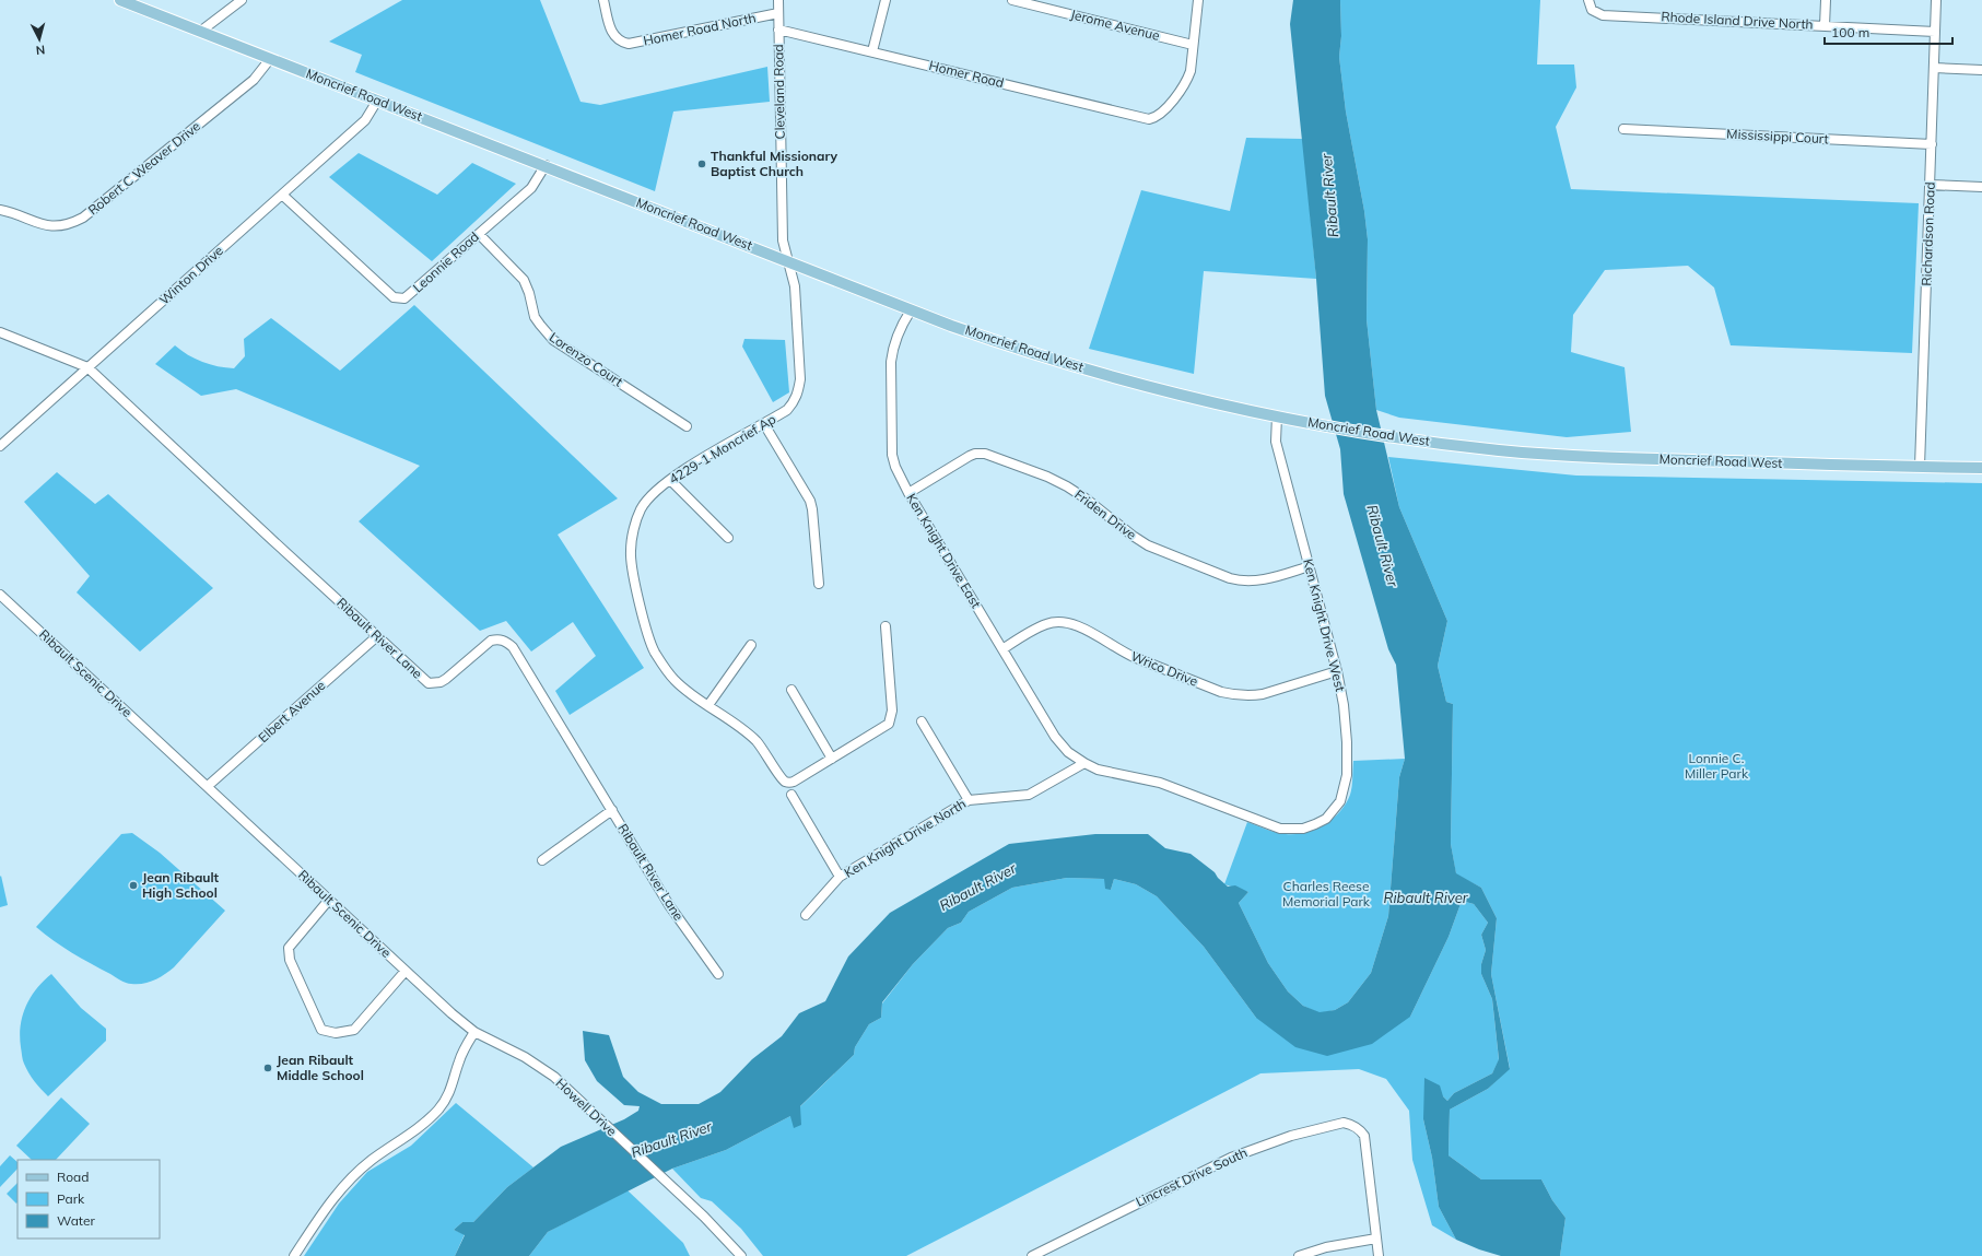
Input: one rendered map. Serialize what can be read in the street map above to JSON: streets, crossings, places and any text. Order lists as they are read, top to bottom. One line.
{"streets":{"main road":["Moncrief Road West"],"street":["Rhode Island Drive North","Jerome Avenue","Homer Road North","Homer Road","Cleveland Road","Mississippi Court","Robert C Weaver Drive","Richardson Road","Leonnie Road","Winton Drive","Lorenzo Court","4229-1 Moncrief Ap","Friden Drive","Ken Knight Drive East","Ken Knight Drive West","Ribault River Lane","Wrico Drive","Ribault Scenic Drive","Elbert Avenue","Ken Knight Drive North","Howell Drive","Lincrest Drive South"]},"crossings":[["Rhode Island Drive North","Richardson Road"],["Jerome Avenue","Homer Road"],["Homer Road North","Cleveland Road"],["Homer Road","Cleveland Road"],["Cleveland Road","Moncrief Road West"],["Cleveland Road","4229-1 Moncrief Ap"],["Moncrief Road West","Robert C Weaver Drive"],["Moncrief Road West","Richardson Road"],["Moncrief Road West","Leonnie Road"],["Moncrief Road West","Winton Drive"],["Moncrief Road West","4229-1 Moncrief Ap"],["Moncrief Road West","Ken Knight Drive East"],["Moncrief Road West","Ken Knight Drive West"],["Mississippi Court","Richardson Road"],["Leonnie Road","Winton Drive"],["Leonnie Road","Lorenzo Court"],["Winton Drive","Ribault River Lane"],["Friden Drive","Ken Knight Drive East"],["Friden Drive","Ken Knight Drive West"],["Ken Knight Drive East","Ken Knight Drive West"],["Ken Knight Drive East","Wrico Drive"],["Ken Knight Drive East","Ken Knight Drive North"],["Ken Knight Drive West","Wrico Drive"],["Ken Knight Drive West","Ken Knight Drive North"],["Ribault River Lane","Elbert Avenue"],["Ribault Scenic Drive","Elbert Avenue"],["Ribault Scenic Drive","Howell Drive"]],"water":["Ribault River"],"parks":["Lonnie C. Miller Park","Charles Reese Memorial Park"],"places":["Thankful Missionary Baptist Church","Jean Ribault High School","Jean Ribault Middle School"],"legend":["Road","Park","Water"],"scale_bar":"100 m","north":"bottom"}
